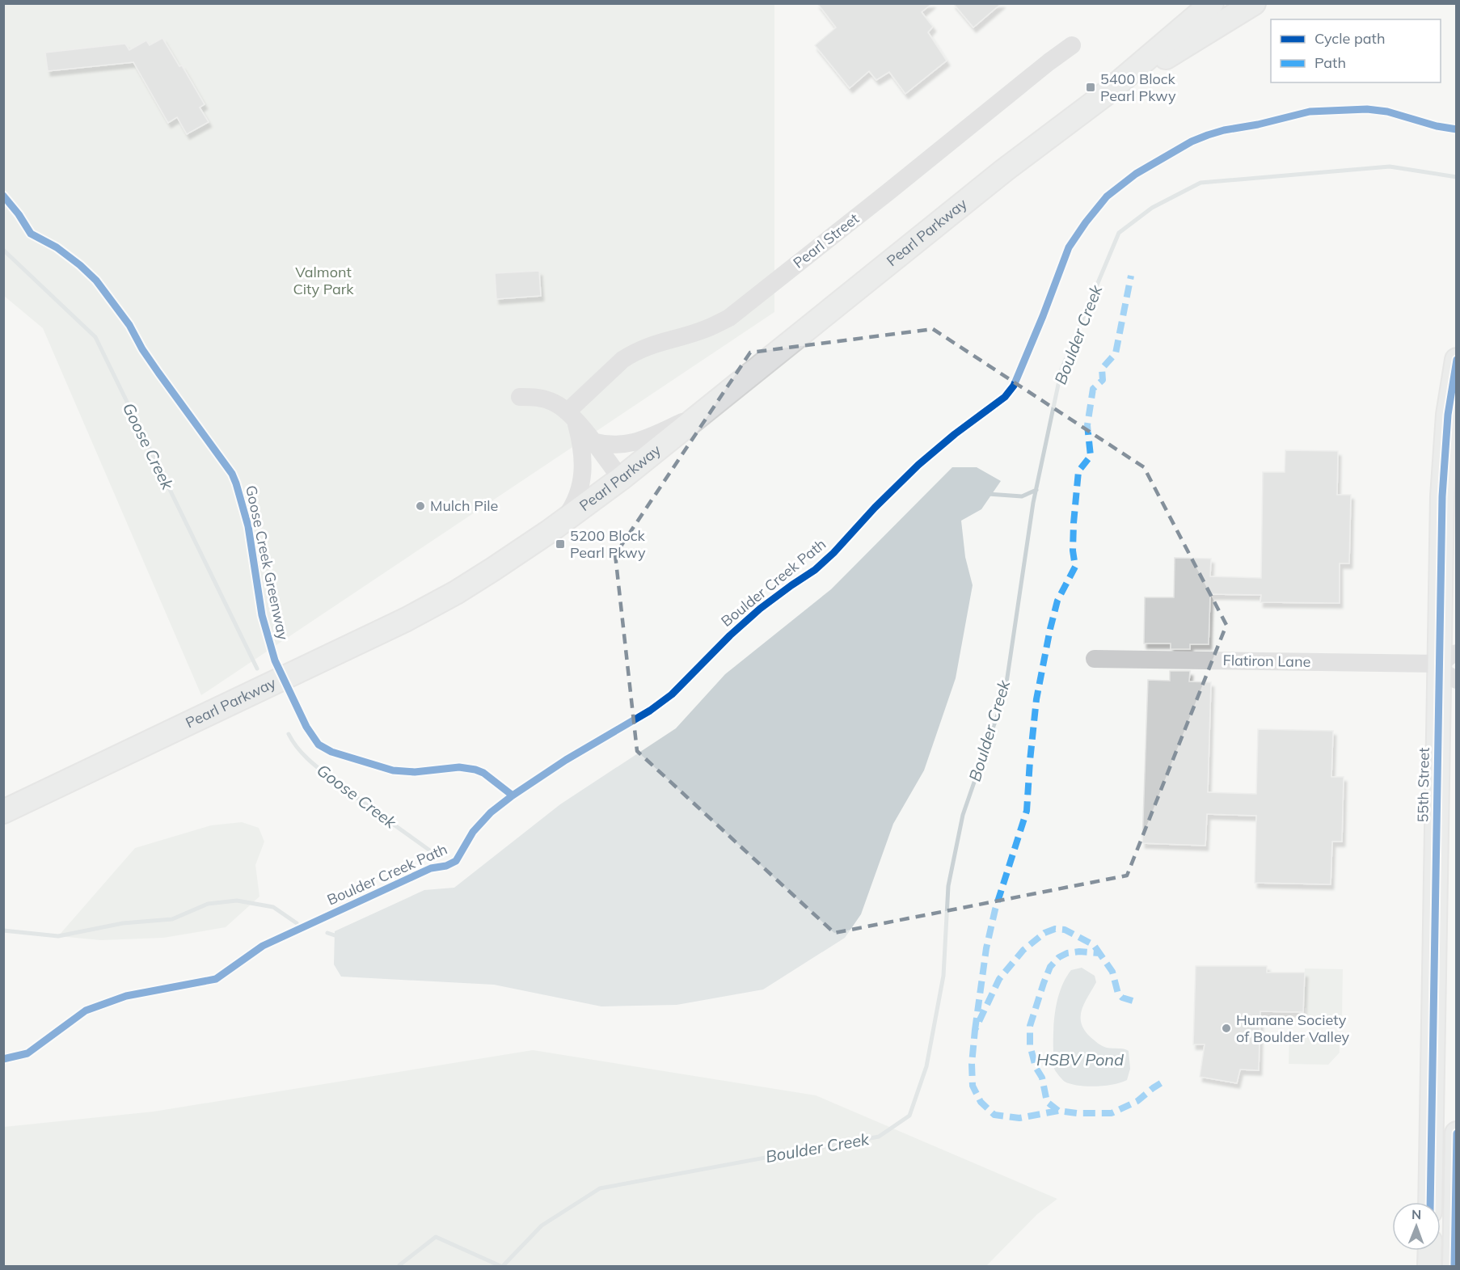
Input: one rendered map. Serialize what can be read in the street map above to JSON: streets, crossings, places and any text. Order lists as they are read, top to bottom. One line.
{"streets":{"main road":["Pearl Parkway","55th Street"],"street":["Pearl Street","Flatiron Lane"],"cycle path":["Goose Creek Greenway","Boulder Creek Path"]},"crossings":[["Flatiron Lane","55th Street"]],"water":["Boulder Creek","Goose Creek","HSBV Pond"],"parks":["Valmont City Park"],"places":{"transit":["5400 Block Pearl Pkwy","5200 Block Pearl Pkwy"],"other":["Mulch Pile","Humane Society of Boulder Valley"]},"legend":["Cycle path","Path"],"north":"top"}
